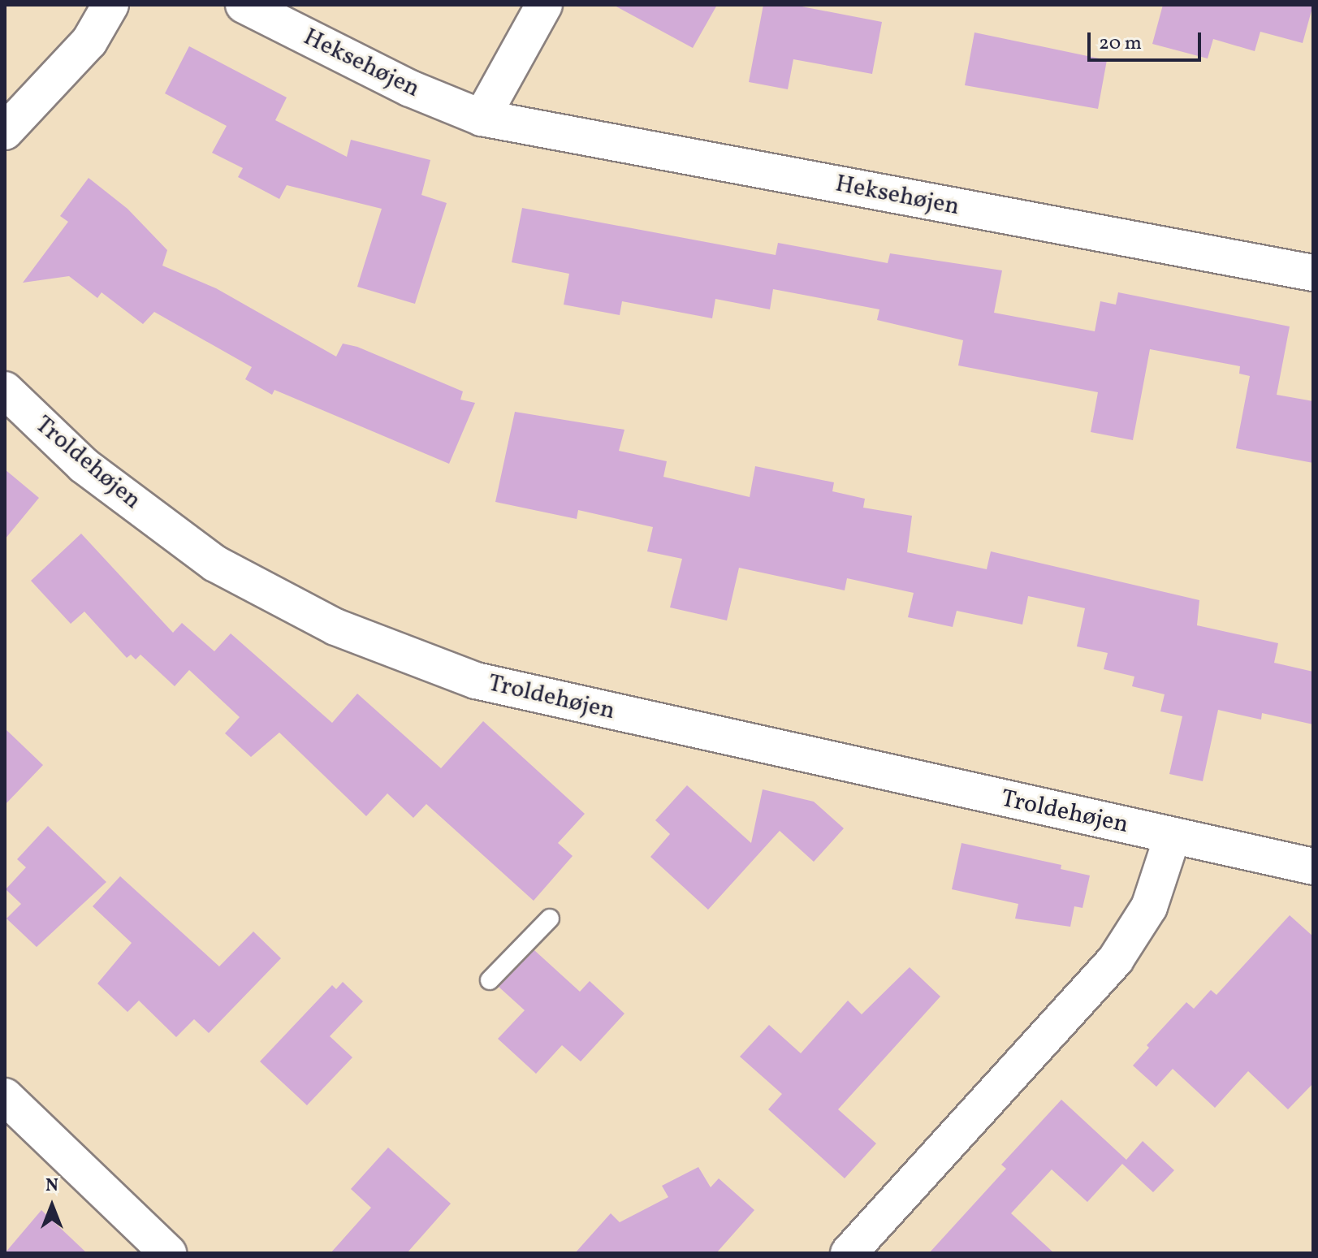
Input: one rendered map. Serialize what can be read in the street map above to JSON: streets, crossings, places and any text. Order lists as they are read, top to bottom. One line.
{"streets":{"street":["Heksehøjen","Troldehøjen"]},"scale_bar":"20 m","north":"top"}
